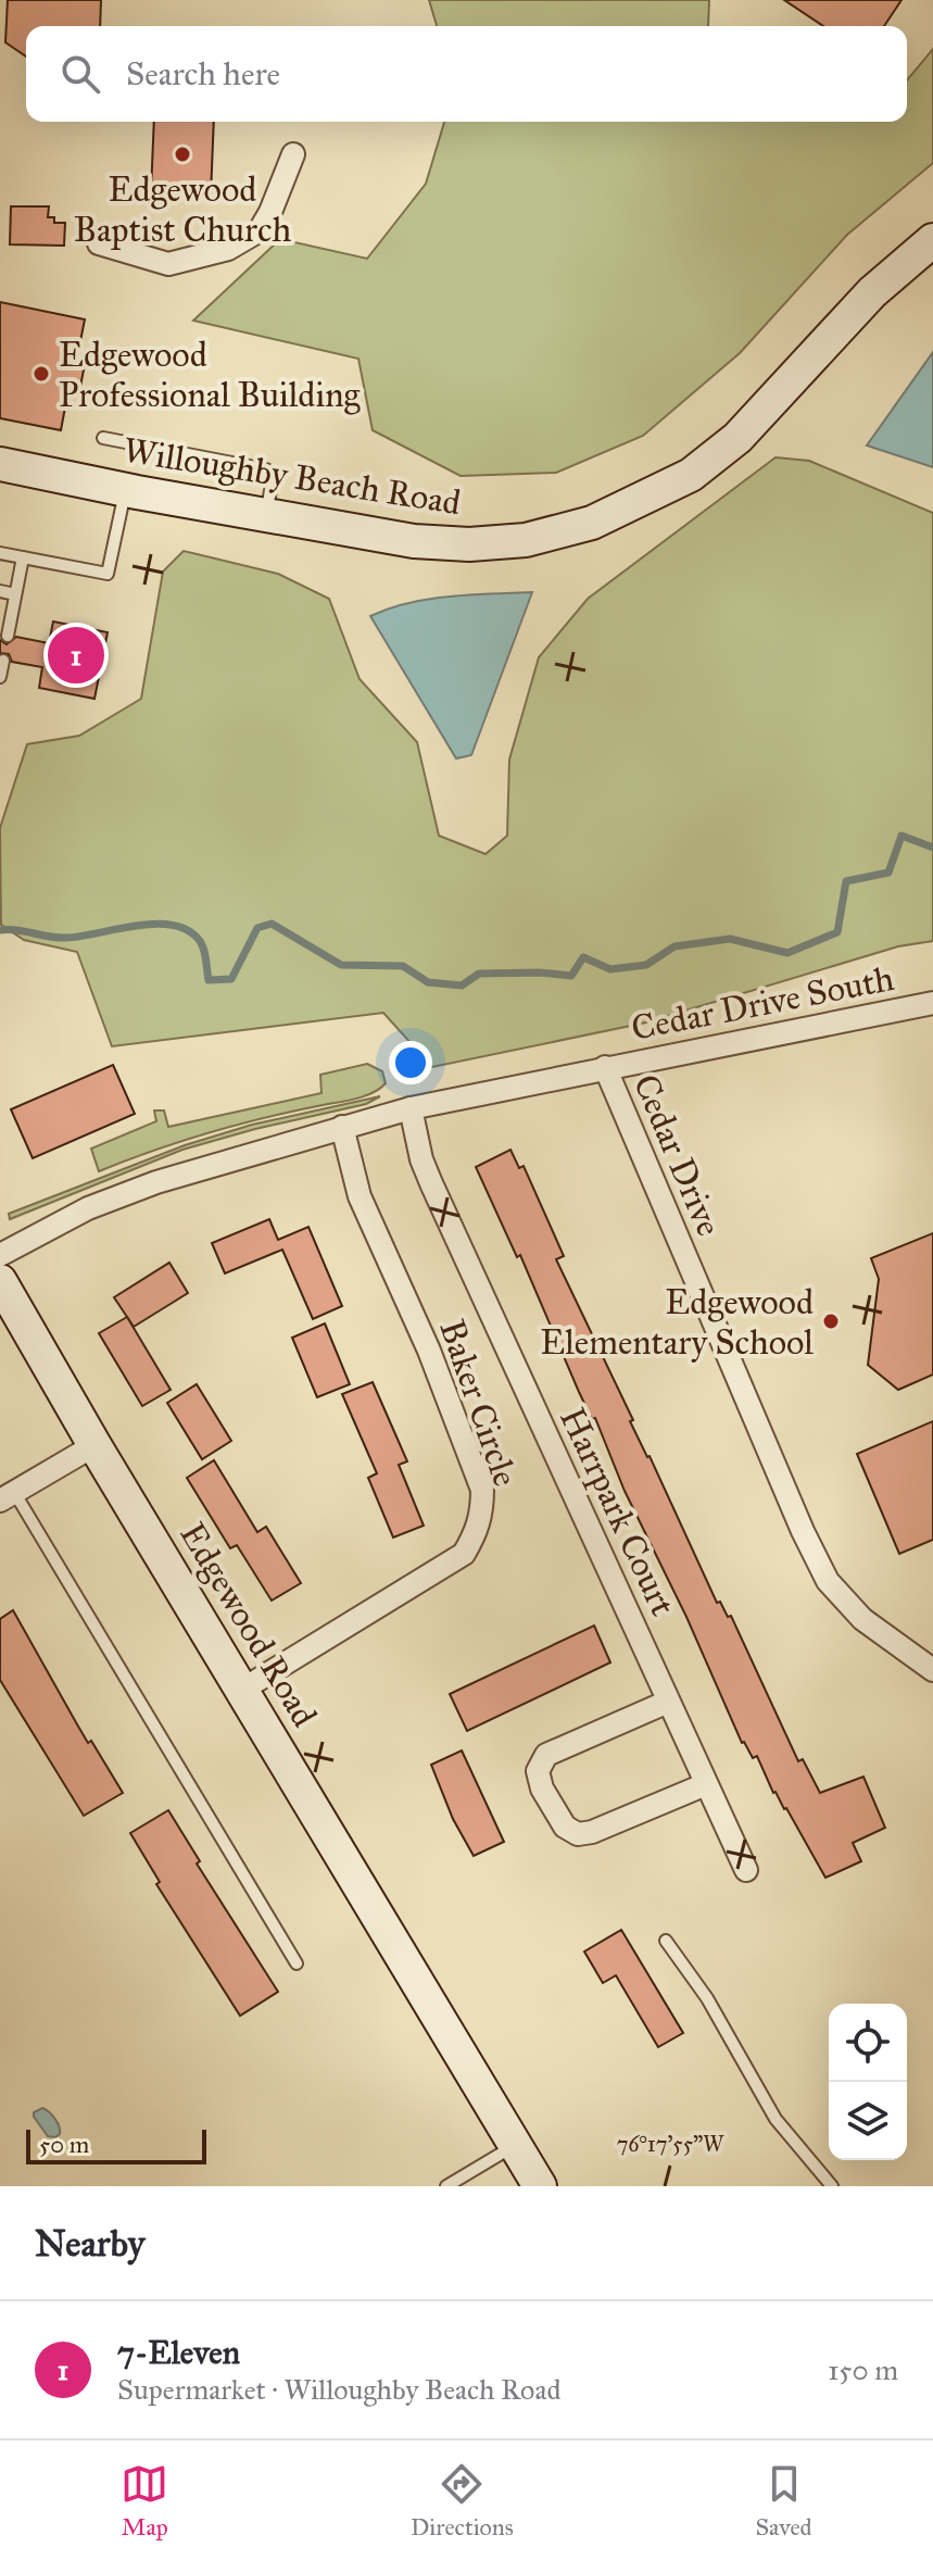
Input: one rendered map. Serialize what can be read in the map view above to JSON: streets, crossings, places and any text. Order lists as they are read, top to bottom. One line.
{"streets":{"main road":["Willoughby Beach Road","Edgewood Road"],"street":["Cedar Drive South","Cedar Drive","Baker Circle","Harrpark Court"]},"crossings":[["Cedar Drive South","Cedar Drive"],["Cedar Drive","Baker Circle"],["Cedar Drive","Harrpark Court"],["Baker Circle","Edgewood Road"]],"places":["Edgewood Baptist Church","Edgewood Professional Building","Edgewood Elementary School"],"scale_bar":"50 m","page":{"search":"Search here","pins":"1","scale":"50 m","heading":"Nearby","list":[{"mark":"1","name":"7-Eleven","note":"Supermarket · Willoughby Beach Road","value":"150 m"}],"nav":["Map","Directions","Saved"]},"coordinates":["76°17'55\"W"]}
